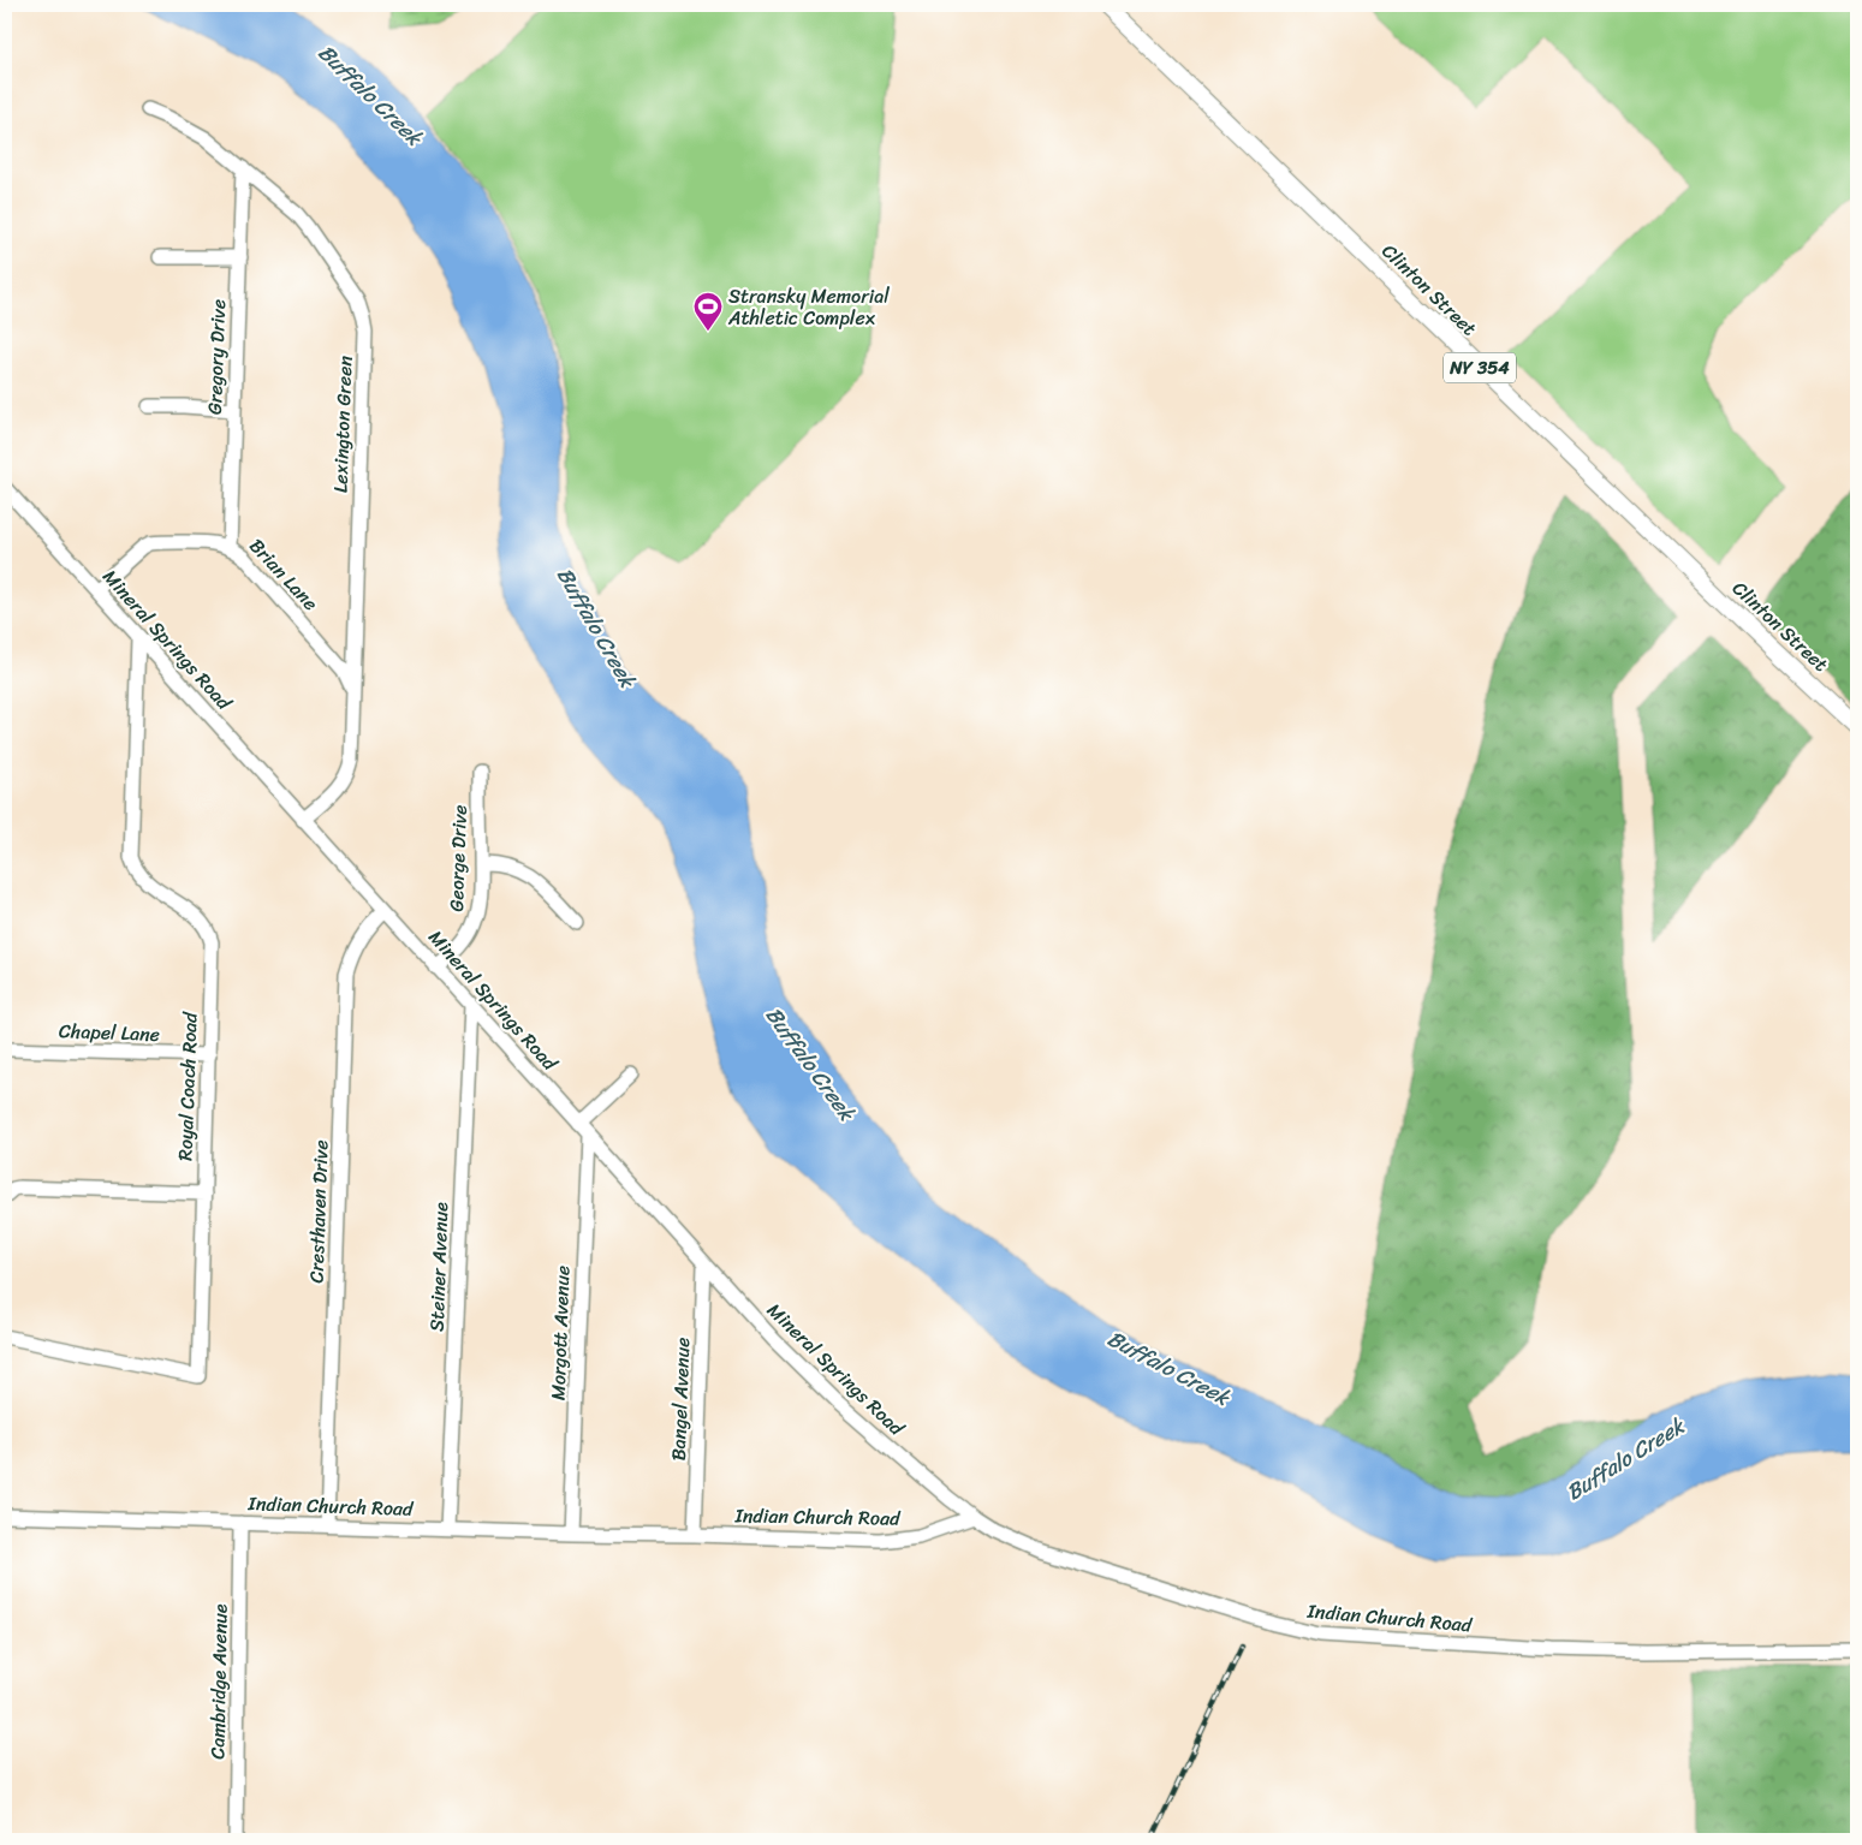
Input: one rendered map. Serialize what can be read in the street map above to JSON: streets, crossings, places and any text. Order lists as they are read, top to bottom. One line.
{"streets":{"main road":["Clinton Street","NY 354"],"street":["Gregory Drive","Lexington Green","Brian Lane","Mineral Springs Road","George Drive","Chapel Lane","Royal Coach Road","Cresthaven Drive","Steiner Avenue","Morgott Avenue","Bangel Avenue","Indian Church Road","Cambridge Avenue"]},"crossings":[["Gregory Drive","Lexington Green"],["Gregory Drive","Brian Lane"],["Lexington Green","Brian Lane"],["Lexington Green","Mineral Springs Road"],["Brian Lane","Mineral Springs Road"],["Mineral Springs Road","George Drive"],["Mineral Springs Road","Royal Coach Road"],["Mineral Springs Road","Cresthaven Drive"],["Mineral Springs Road","Steiner Avenue"],["Mineral Springs Road","Morgott Avenue"],["Mineral Springs Road","Bangel Avenue"],["Mineral Springs Road","Indian Church Road"],["Chapel Lane","Royal Coach Road"],["Cresthaven Drive","Indian Church Road"],["Steiner Avenue","Indian Church Road"],["Morgott Avenue","Indian Church Road"],["Bangel Avenue","Indian Church Road"],["Indian Church Road","Cambridge Avenue"]],"water":["Buffalo Creek"],"places":{"sports":["Stransky Memorial Athletic Complex"]}}
